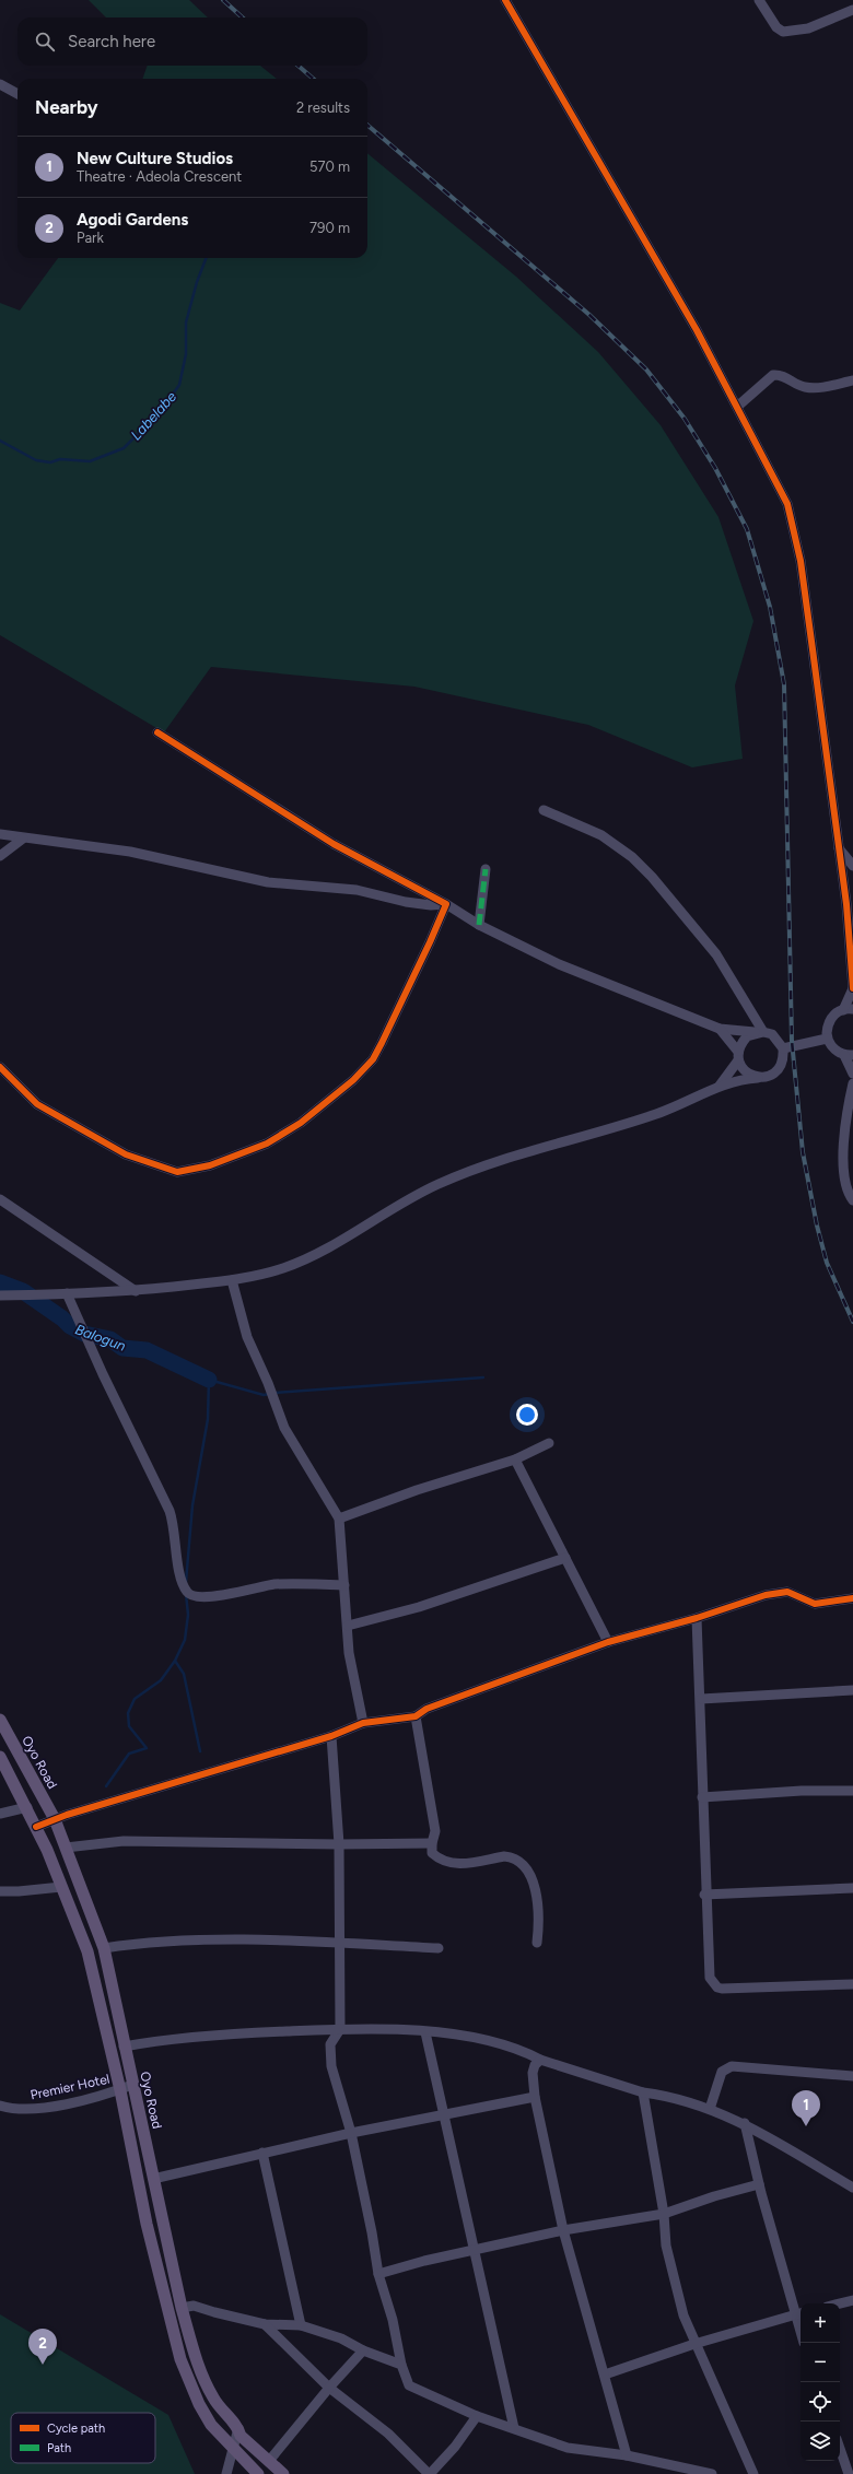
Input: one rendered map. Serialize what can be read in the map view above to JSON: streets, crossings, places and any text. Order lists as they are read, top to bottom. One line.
{"streets":{"main road":["Oyo Road"],"street":["Premier Hotel"]},"crossings":[["Oyo Road","Premier Hotel"]],"water":["Labelabe","Balogun"],"legend":["Cycle path","Path"],"page":{"search":"Search here","heading":["Nearby","2 results"],"list":[{"mark":"1","name":"New Culture Studios","note":"Theatre · Adeola Crescent","value":"570 m"},{"mark":"2","name":"Agodi Gardens","note":"Park","value":"790 m"}],"pins":["1","2"],"map_buttons":["+","−"]}}
